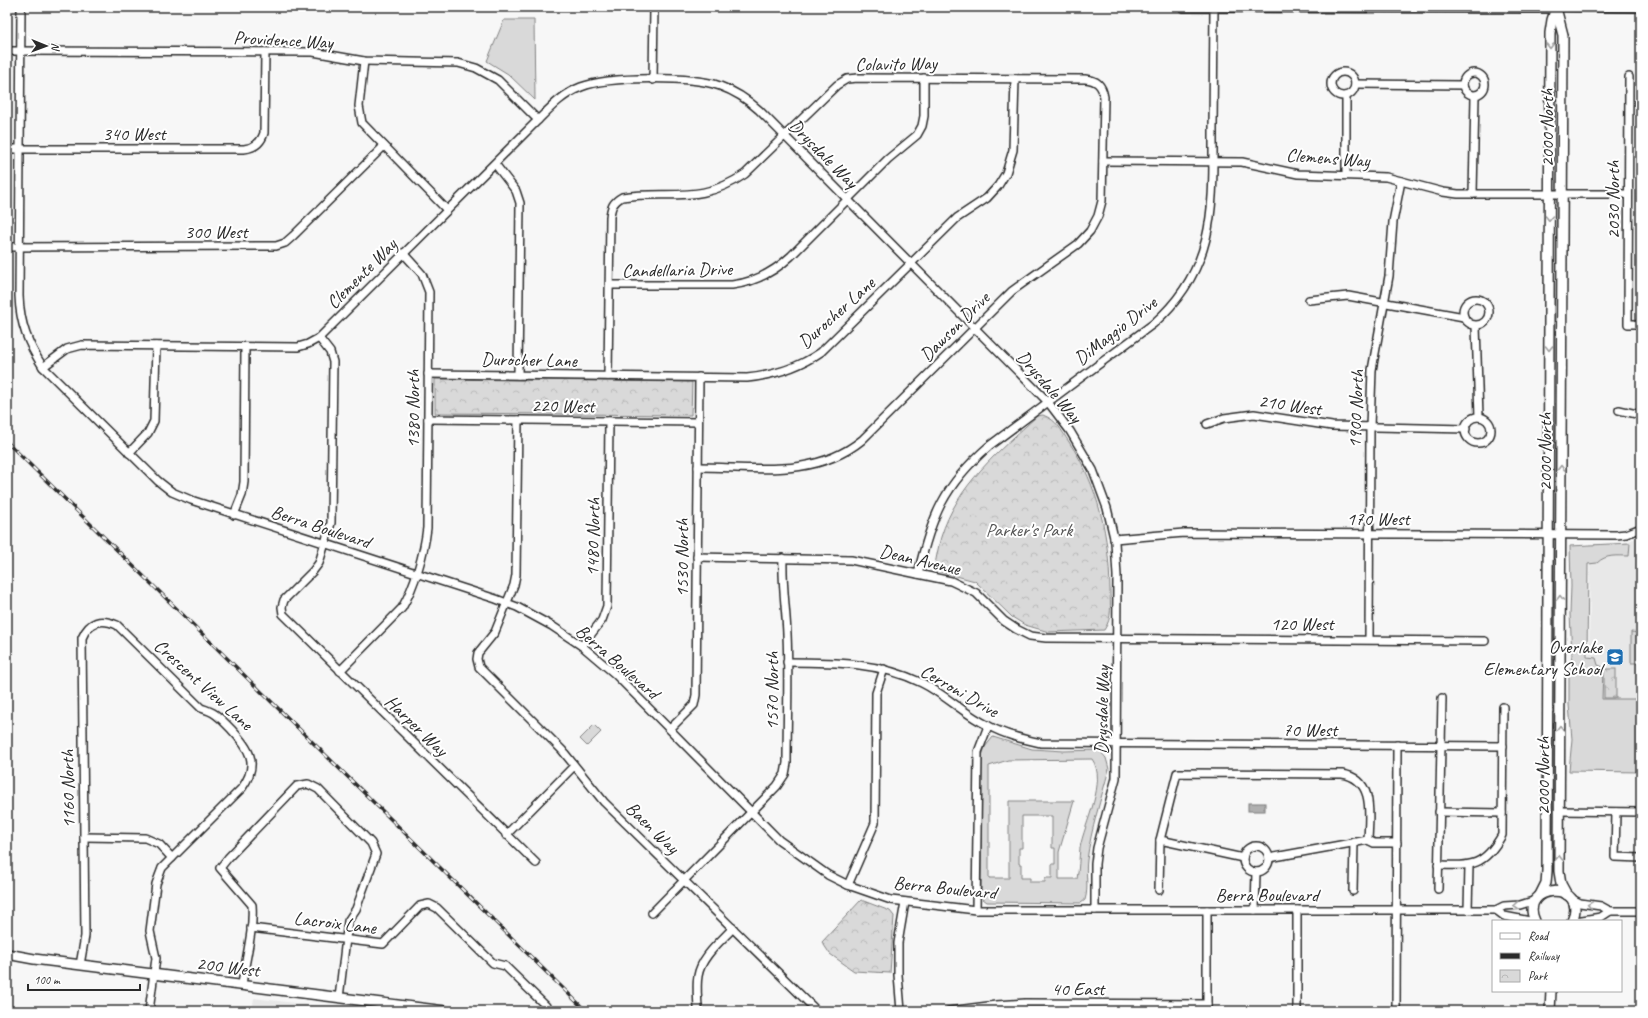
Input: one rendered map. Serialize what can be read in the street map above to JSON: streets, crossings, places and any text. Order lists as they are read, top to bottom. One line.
{"streets":{"street":["Providence Way","Colavito Way","2000 North","340 West","Drysdale Way","Clemens Way","2030 North","300 West","Candellaria Drive","Clemente Way","Durocher Lane","Dawson Drive","DiMaggio Drive","210 West","220 West","1380 North","1900 North","170 West","Berra Boulevard","1480 North","1530 North","Dean Avenue","120 West","Crescent View Lane","Cerroni Drive","1570 North","Harper Way","70 West","1160 North","Baen Way","Lacroix Lane","200 West","40 East"]},"crossings":[["Providence Way","340 West"],["Providence Way","Clemente Way"],["Providence Way","Berra Boulevard"],["Colavito Way","Drysdale Way"],["Colavito Way","Candellaria Drive"],["Colavito Way","Durocher Lane"],["Colavito Way","Dawson Drive"],["2000 North","Clemens Way"],["2000 North","170 West"],["2000 North","Berra Boulevard"],["340 West","Berra Boulevard"],["Drysdale Way","Candellaria Drive"],["Drysdale Way","Clemente Way"],["Drysdale Way","Durocher Lane"],["Drysdale Way","Dawson Drive"],["Drysdale Way","DiMaggio Drive"],["Drysdale Way","170 West"],["Drysdale Way","Berra Boulevard"],["Drysdale Way","Dean Avenue"],["Drysdale Way","120 West"],["Drysdale Way","Cerroni Drive"],["Drysdale Way","70 West"],["Clemens Way","2030 North"],["Clemens Way","Dawson Drive"],["Clemens Way","DiMaggio Drive"],["Clemens Way","1900 North"],["300 West","Berra Boulevard"],["Clemente Way","1380 North"],["Clemente Way","Berra Boulevard"],["Durocher Lane","1380 North"],["Durocher Lane","1530 North"],["Dawson Drive","1530 North"],["DiMaggio Drive","Dean Avenue"],["210 West","1900 North"],["220 West","1380 North"],["220 West","1480 North"],["220 West","1530 North"],["1380 North","Berra Boulevard"],["1380 North","Harper Way"],["1900 North","170 West"],["1900 North","120 West"],["Berra Boulevard","1480 North"],["Berra Boulevard","1530 North"],["Berra Boulevard","1570 North"],["Berra Boulevard","Harper Way"],["Berra Boulevard","Baen Way"],["1530 North","Dean Avenue"],["Dean Avenue","120 West"],["Dean Avenue","1570 North"],["Crescent View Lane","1160 North"],["Crescent View Lane","200 West"],["Cerroni Drive","1570 North"],["Cerroni Drive","70 West"],["1570 North","Baen Way"],["1160 North","200 West"]],"parks":["Parker's Park"],"places":{"school or university":["Overlake Elementary School"]},"legend":["Road","Railway","Park"],"scale_bar":"100 m","north":"right"}
